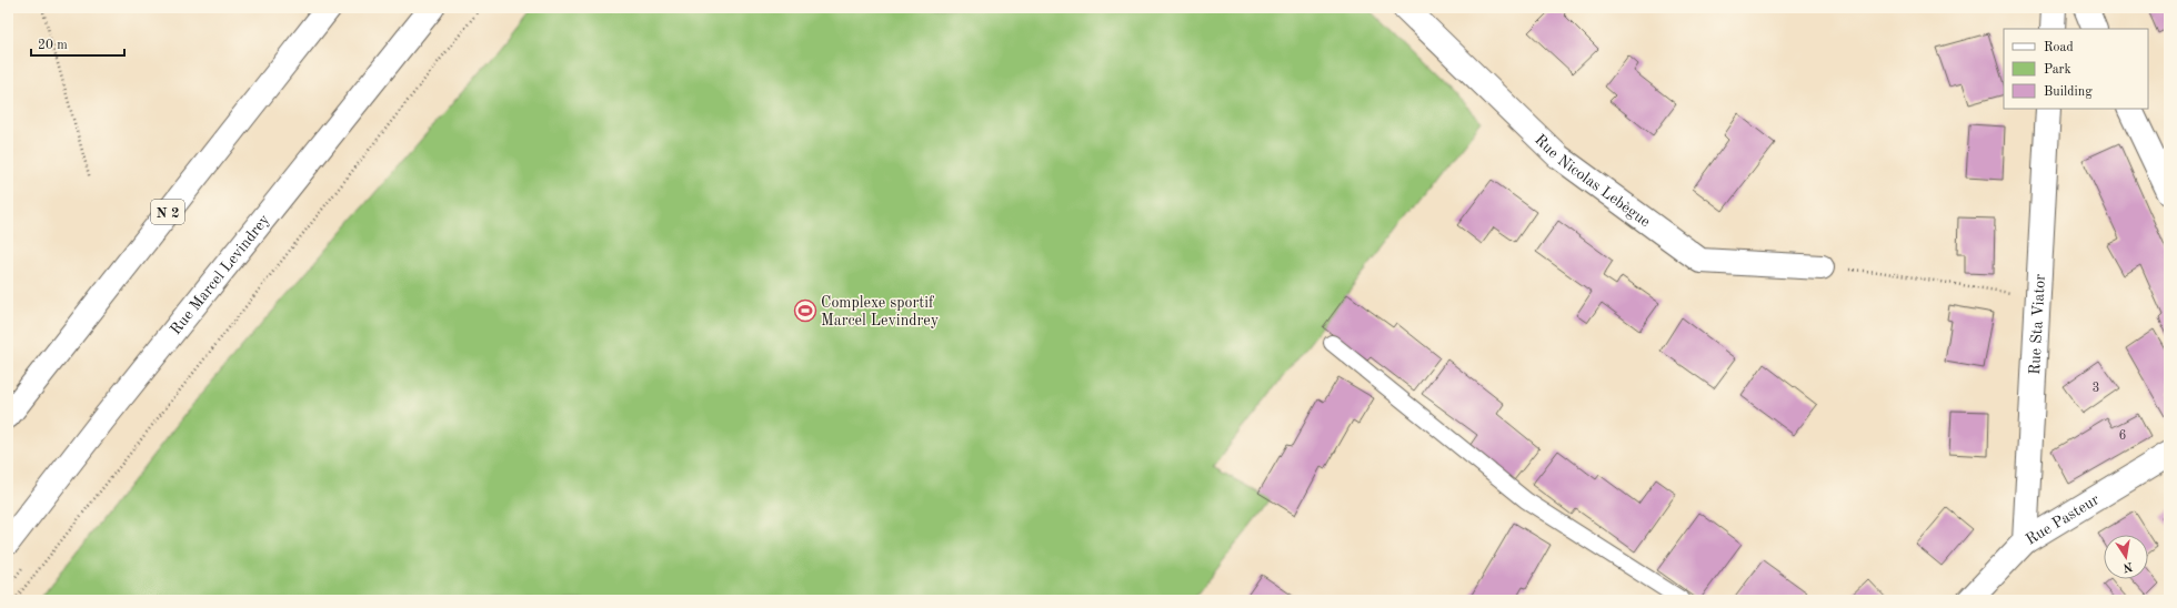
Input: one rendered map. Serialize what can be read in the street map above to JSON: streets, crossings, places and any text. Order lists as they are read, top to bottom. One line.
{"streets":{"street":["Rue Nicolas Lebègue","N 2","Rue Marcel Levindrey","Rue Sta Viator","Rue Pasteur"]},"crossings":[["Rue Sta Viator","Rue Pasteur"]],"places":{"sports":["Complexe sportif Marcel Levindrey"]},"house_numbers":["3","6"],"legend":["Road","Park","Building"],"scale_bar":"20 m","north":"bottom"}
